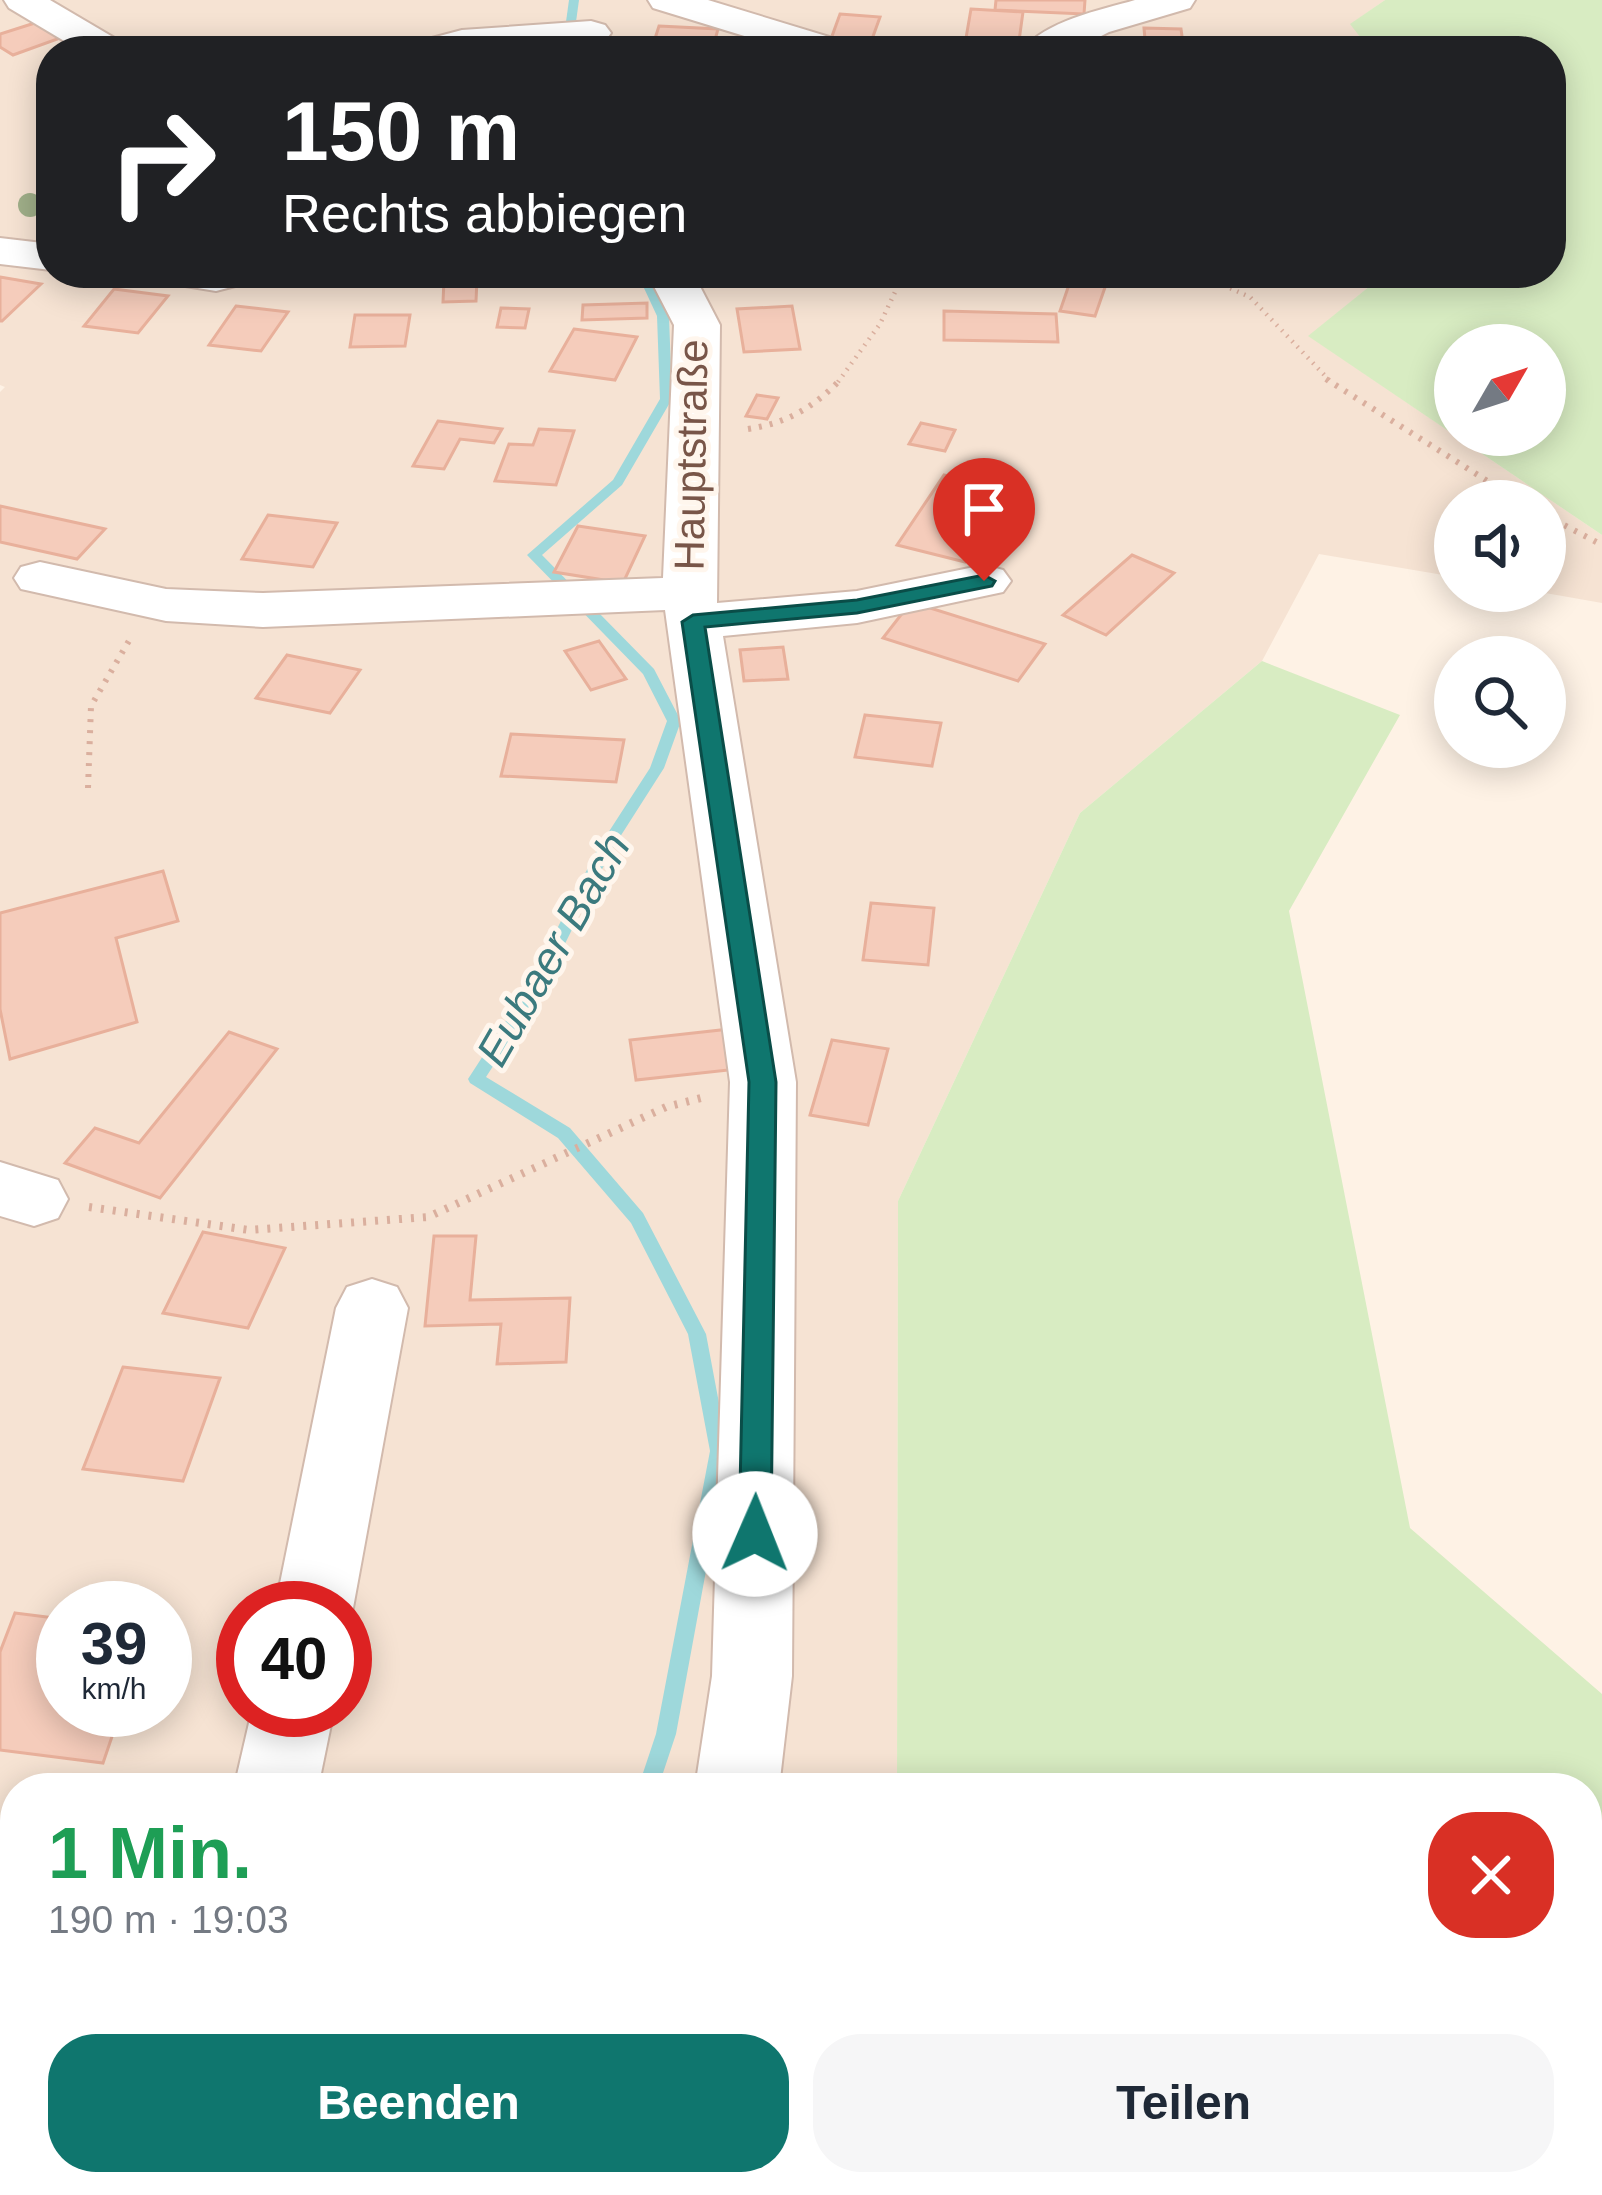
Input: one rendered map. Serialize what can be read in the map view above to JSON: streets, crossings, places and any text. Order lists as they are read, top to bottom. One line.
{"streets":{"street":["Hauptstraße"]},"water":["Eubaer Bach"],"north":"top right","page":{"turn":["150 m","Rechts abbiegen"],"speed":"39 km/h","limit":"40","heading":["1 Min.","190 m · 19:03"],"buttons":["Beenden","Teilen"]}}
